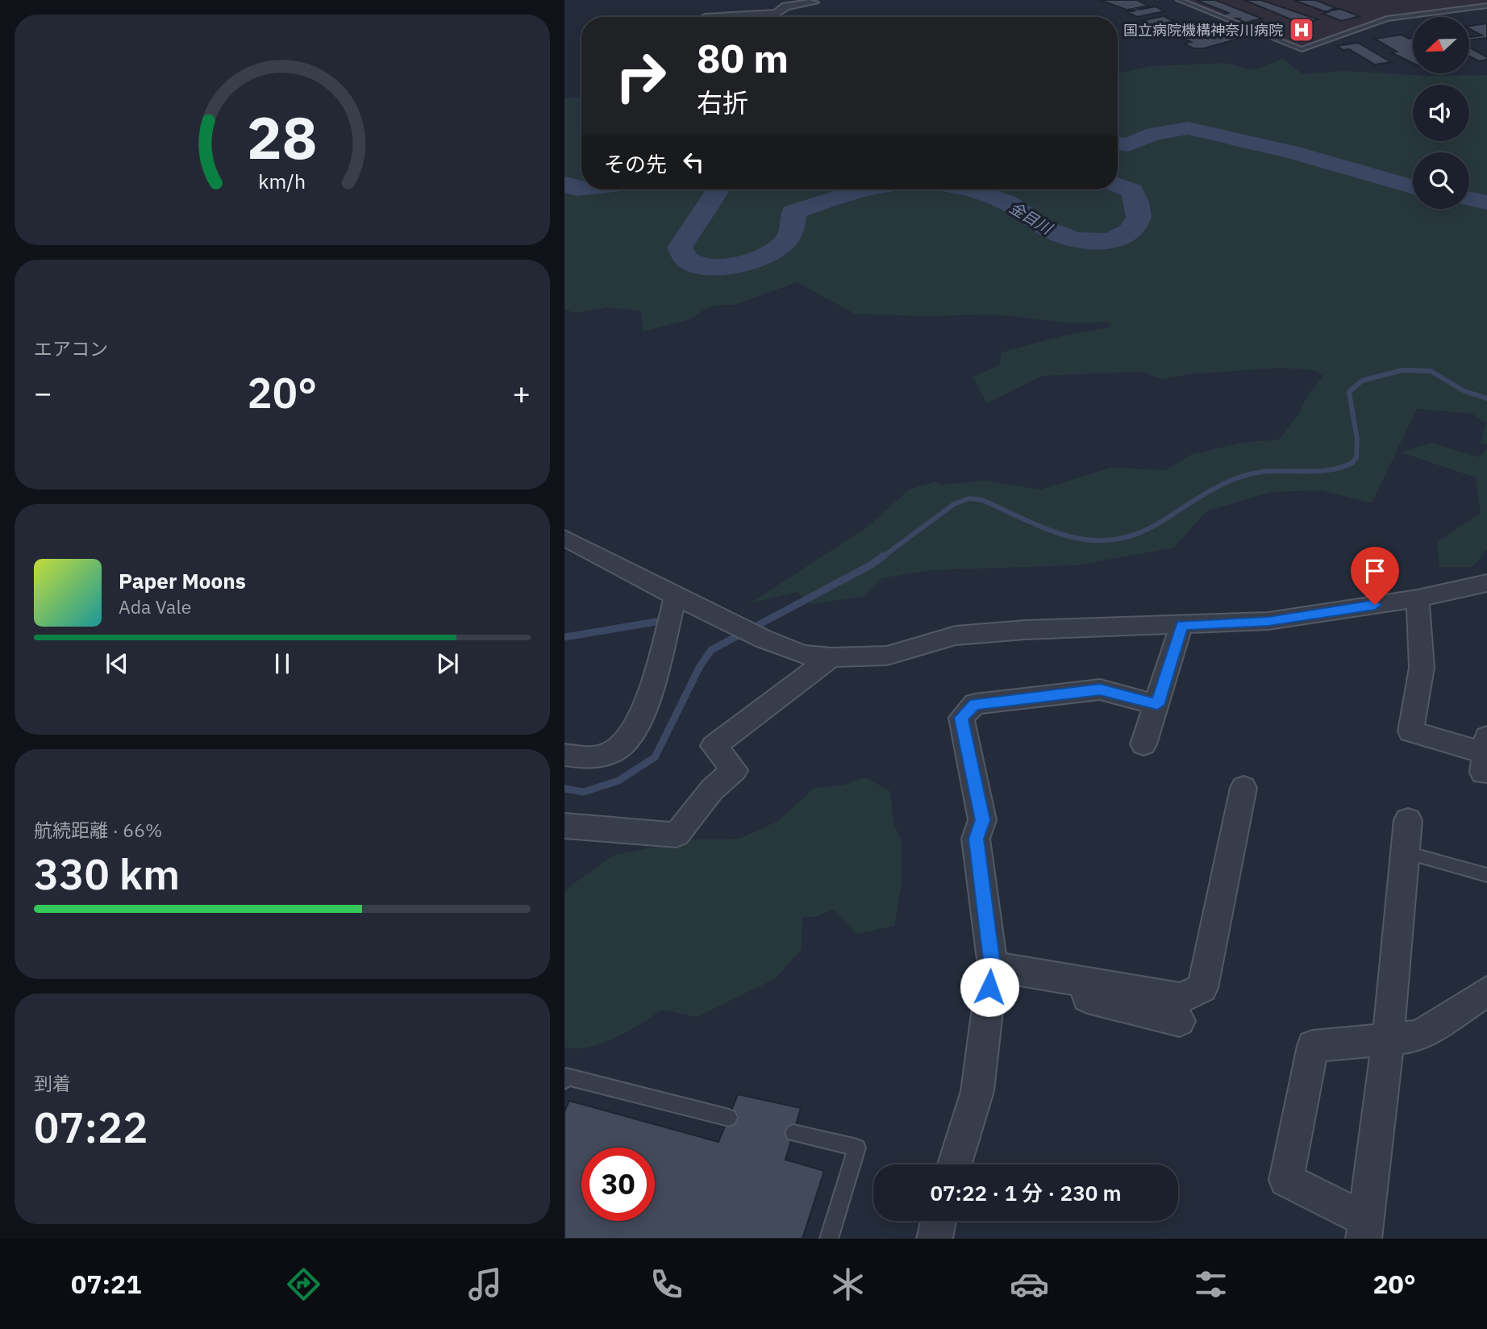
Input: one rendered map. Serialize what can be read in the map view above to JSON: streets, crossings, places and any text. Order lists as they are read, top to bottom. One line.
{"water":["金目川"],"places":{"hospital":["国立病院機構神奈川病院"]},"north":"left","page":{"turn":["80 m","右折"],"then":"その先","tile":["エアコン",["航続距離 · 66%","330 km"],["到着","07:22"]],"heat":["−","20°","+"],"song":["Paper Moons","Ada Vale"],"limit":"30","trip":"07:22 · 1 分 · 230 m","tabs":["07:21","20°"],"gauge":["28","km/h"]}}
